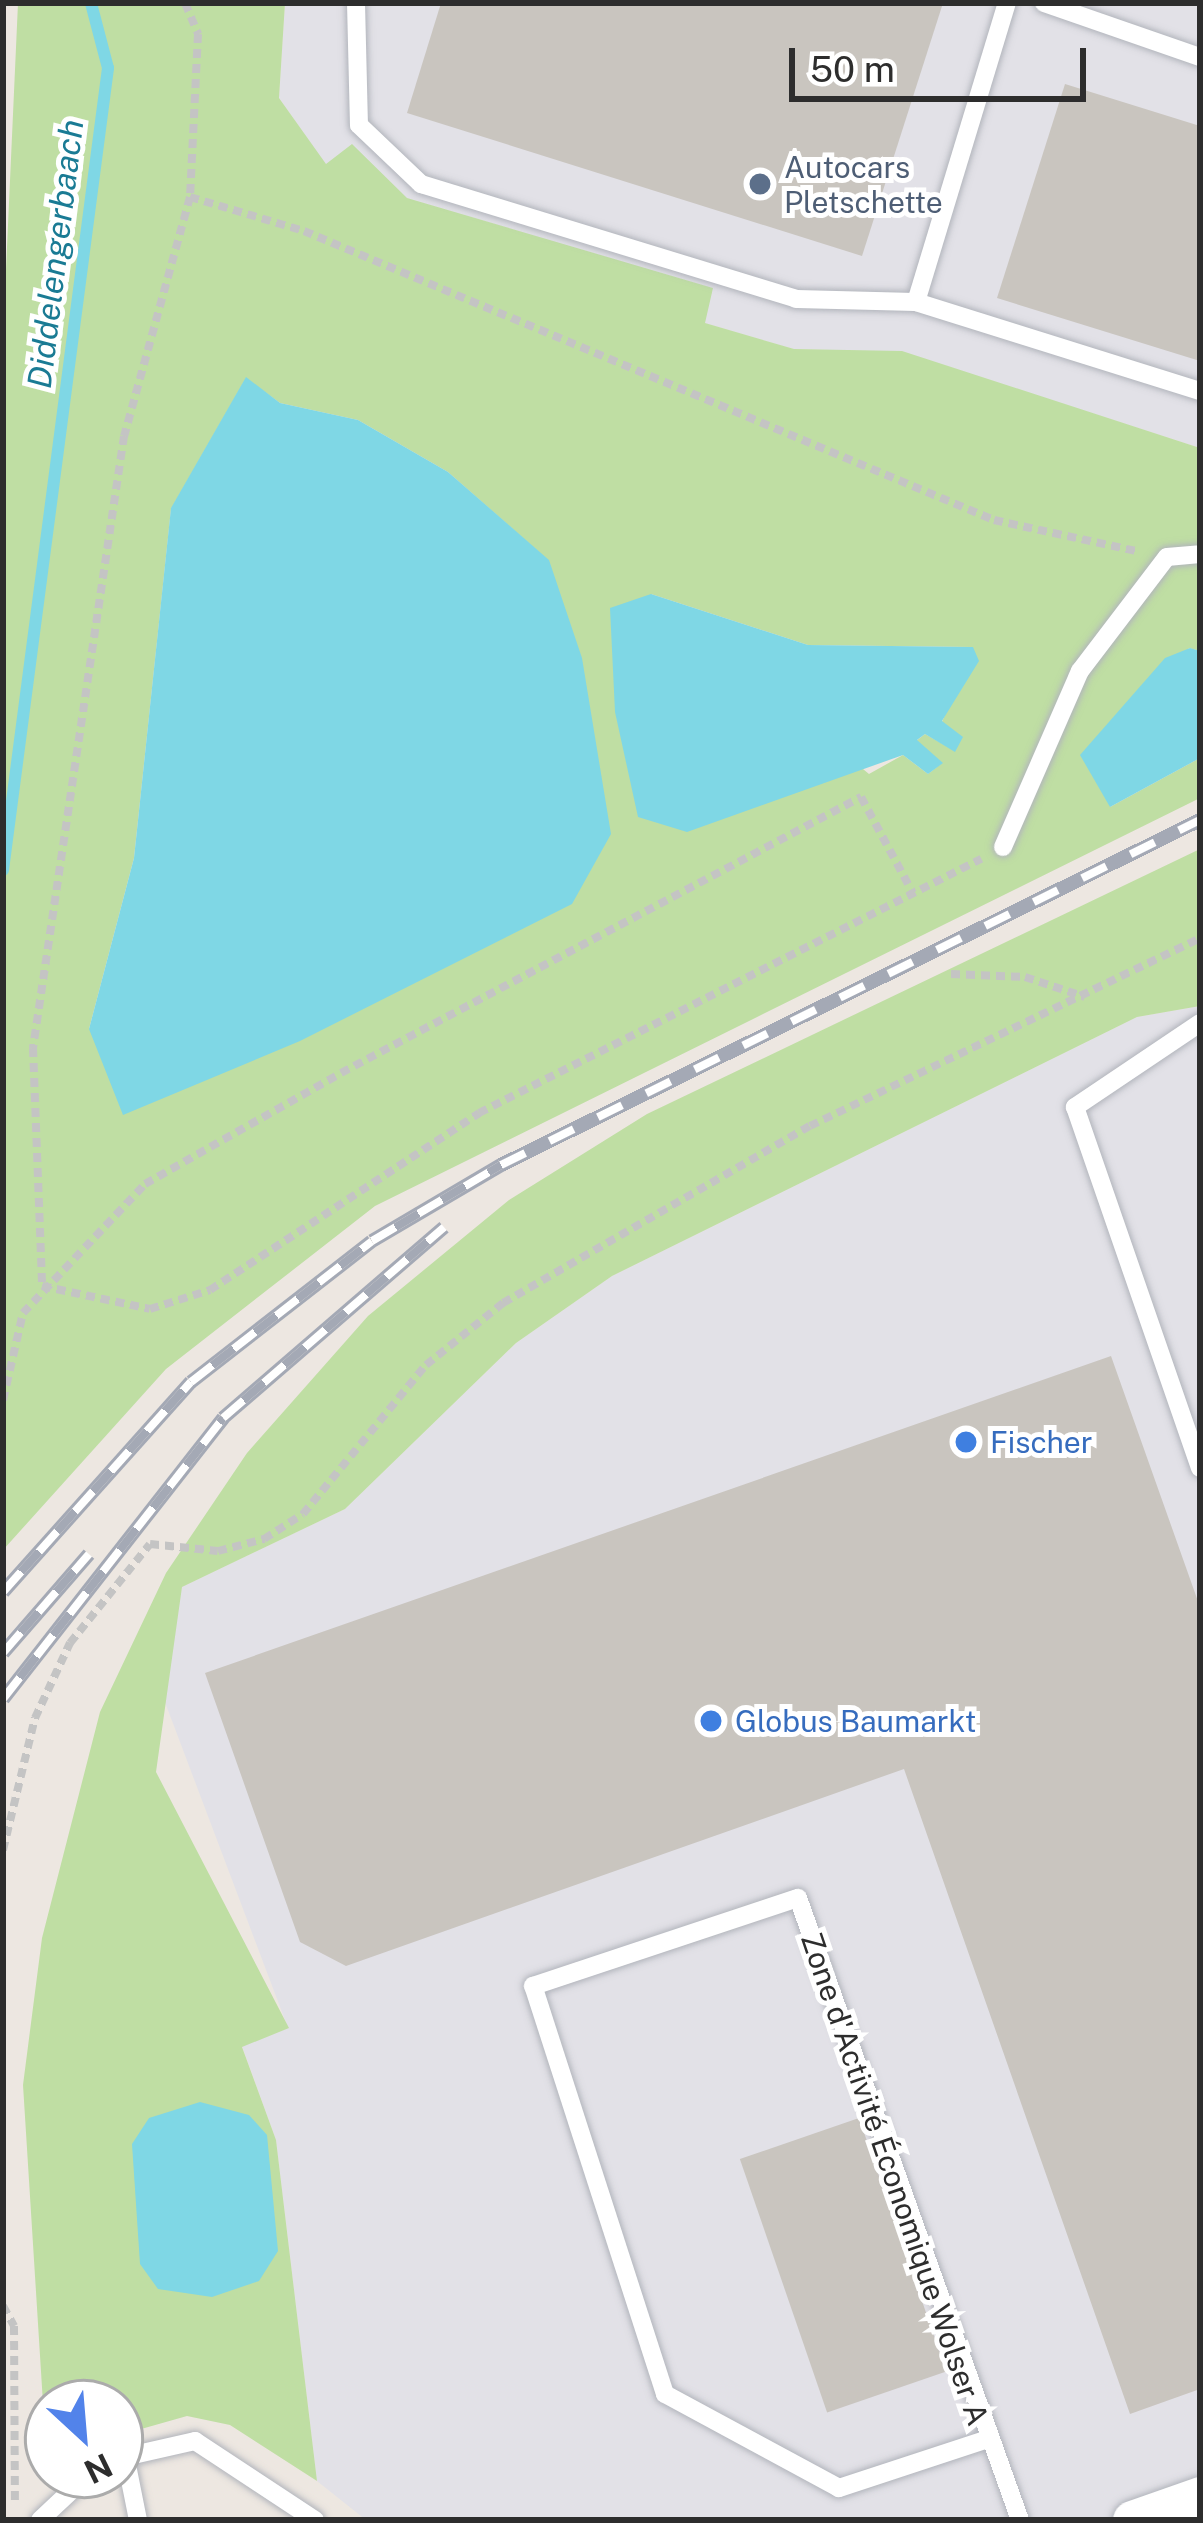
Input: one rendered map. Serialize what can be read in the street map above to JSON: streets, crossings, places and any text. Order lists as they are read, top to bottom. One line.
{"streets":{"lane":["Zone d'Activité Économique Wolser A"]},"water":["Diddelengerbaach"],"places":["Autocars Pletschette","Fischer","Globus Baumarkt"],"scale_bar":"50 m","north":"bottom right"}
